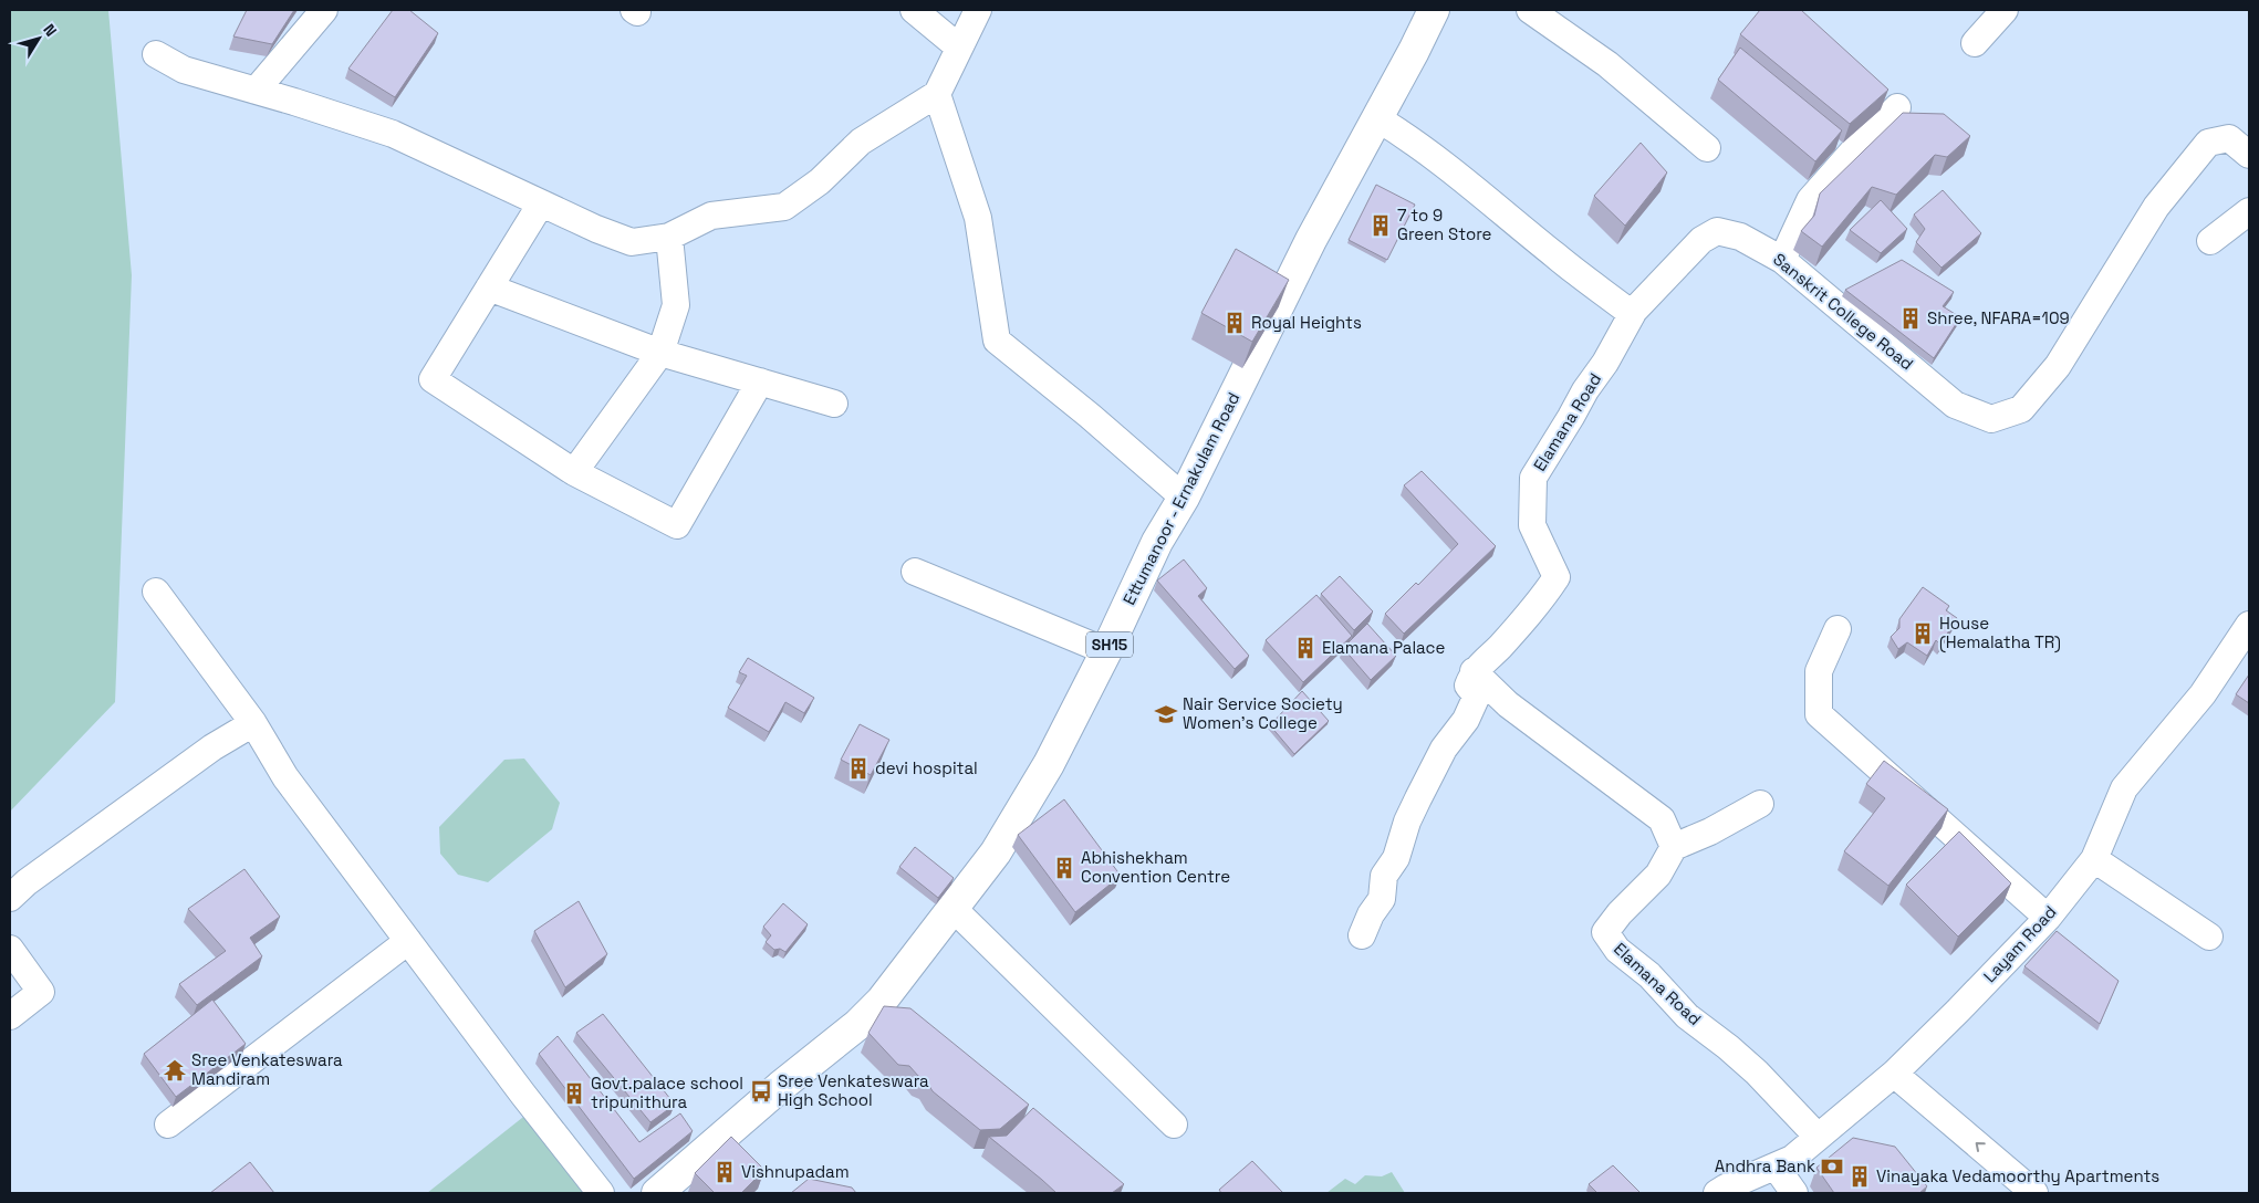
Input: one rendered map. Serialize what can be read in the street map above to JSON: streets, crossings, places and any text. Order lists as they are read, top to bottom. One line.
{"streets":{"main road":["Ettumanoor - Ernakulam Road","SH15"],"street":["Sanskrit College Road","Elamana Road","Layam Road"]},"crossings":[["Sanskrit College Road","Elamana Road"],["Elamana Road","Layam Road"]],"places":{"building":["7 to 9 Green Store","Shree, NFARA=109","Royal Heights","House (Hemalatha TR)","Elamana Palace","devi hospital","Abhishekham Convention Centre","Govt.palace school tripunithura","Vishnupadam","Vinayaka Vedamoorthy Apartments"],"school or university":["Nair Service Society Women's College"],"temple":["Sree Venkateswara Mandiram"],"bus stop":["Sree Venkateswara High School"],"bank":["Andhra Bank"]},"north":"top right"}
